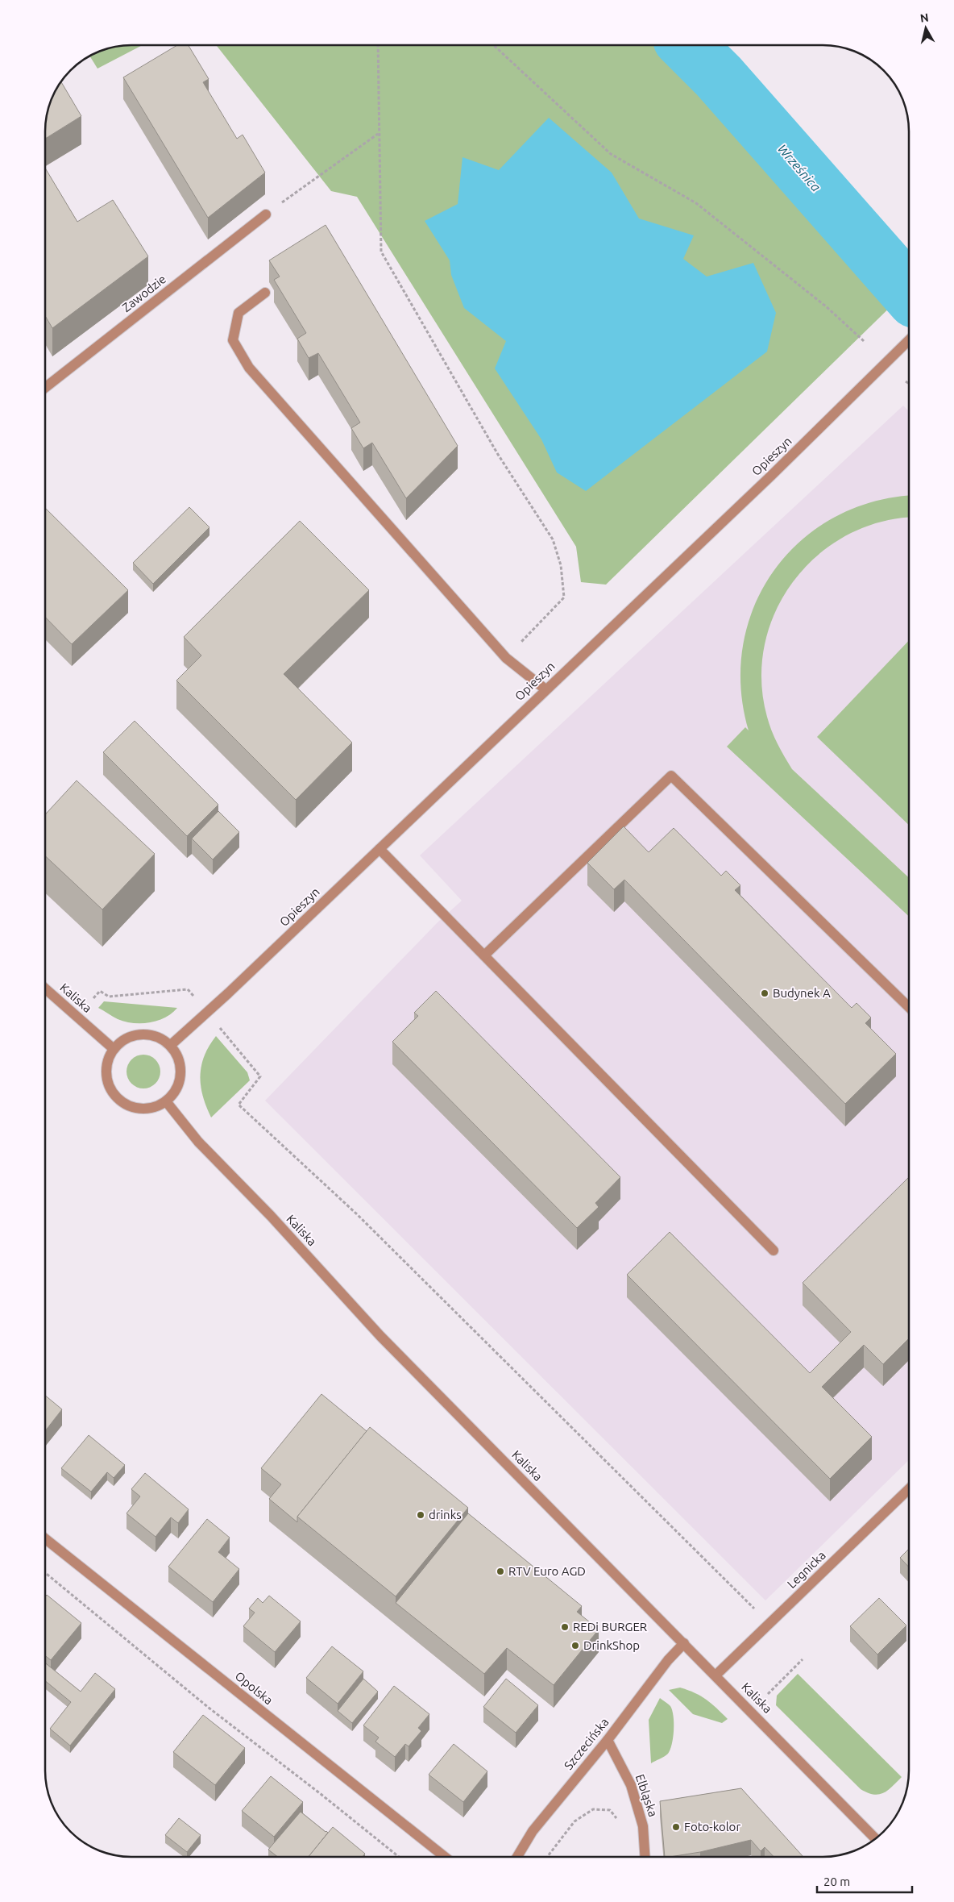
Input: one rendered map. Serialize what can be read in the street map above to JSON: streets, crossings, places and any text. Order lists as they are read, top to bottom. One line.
{"streets":{"street":["Zawodzie","Opieszyn","Kaliska","Legnicka","Opolska","Szczecińska","Elbląska"]},"crossings":[["Opieszyn","Kaliska"],["Kaliska","Legnicka"],["Kaliska","Szczecińska"],["Szczecińska","Elbląska"]],"water":["Wrześnica"],"places":["Budynek A","drinks","RTV Euro AGD","REDi BURGER","DrinkShop","Foto-kolor"],"scale_bar":"20 m","north":"top"}
